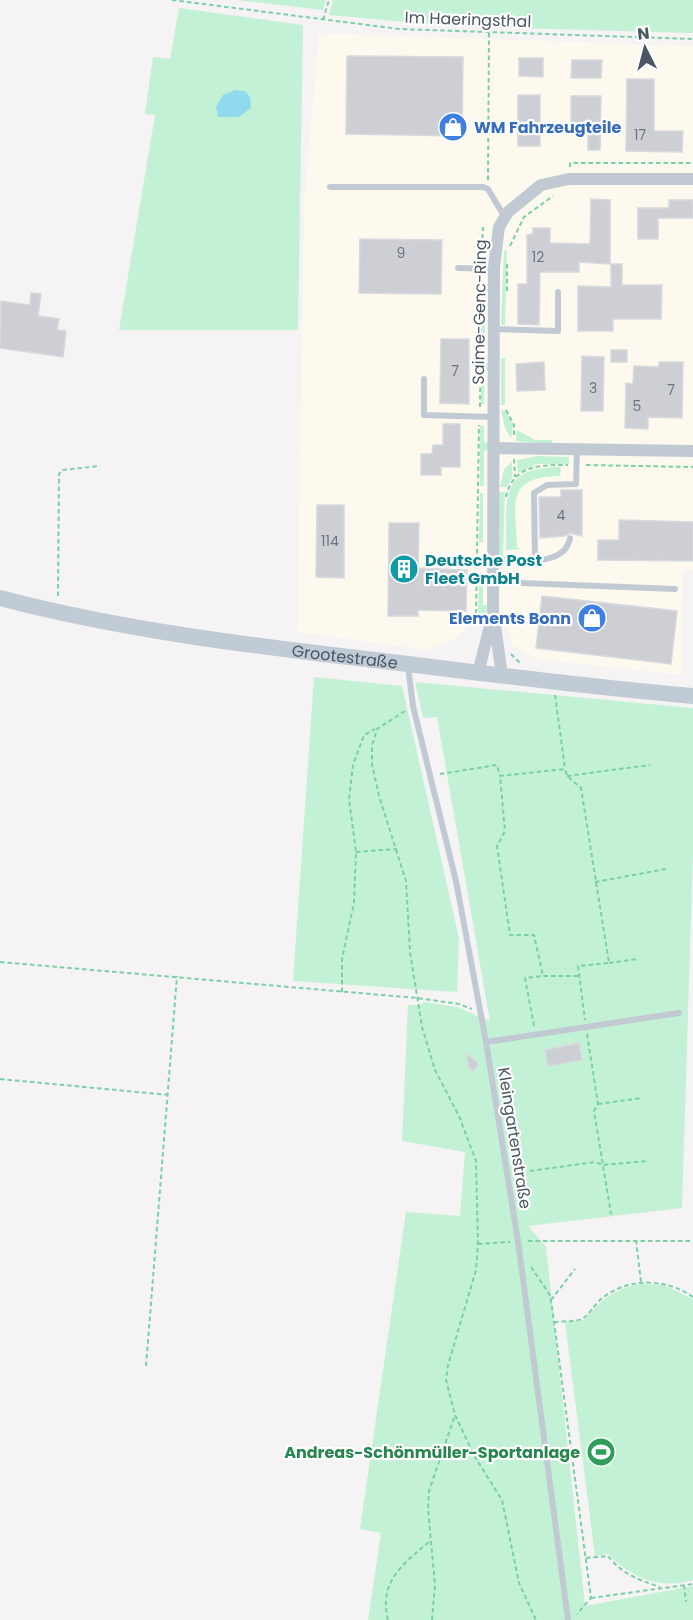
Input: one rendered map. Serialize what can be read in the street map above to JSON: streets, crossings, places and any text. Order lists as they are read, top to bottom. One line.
{"streets":{"main road":["Grootestraße"],"street":["Saime-Genc-Ring"],"lane":["Kleingartenstraße"],"path":["Im Haeringsthal"]},"crossings":[["Saime-Genc-Ring","Grootestraße"],["Grootestraße","Kleingartenstraße"]],"places":{"shop":["WM Fahrzeugteile","Elements Bonn"],"building":["Deutsche Post Fleet GmbH"],"sports":["Andreas-Schönmüller-Sportanlage"]},"house_numbers":["17","9","12","7","3","7","5","4","114"],"north":"top"}
